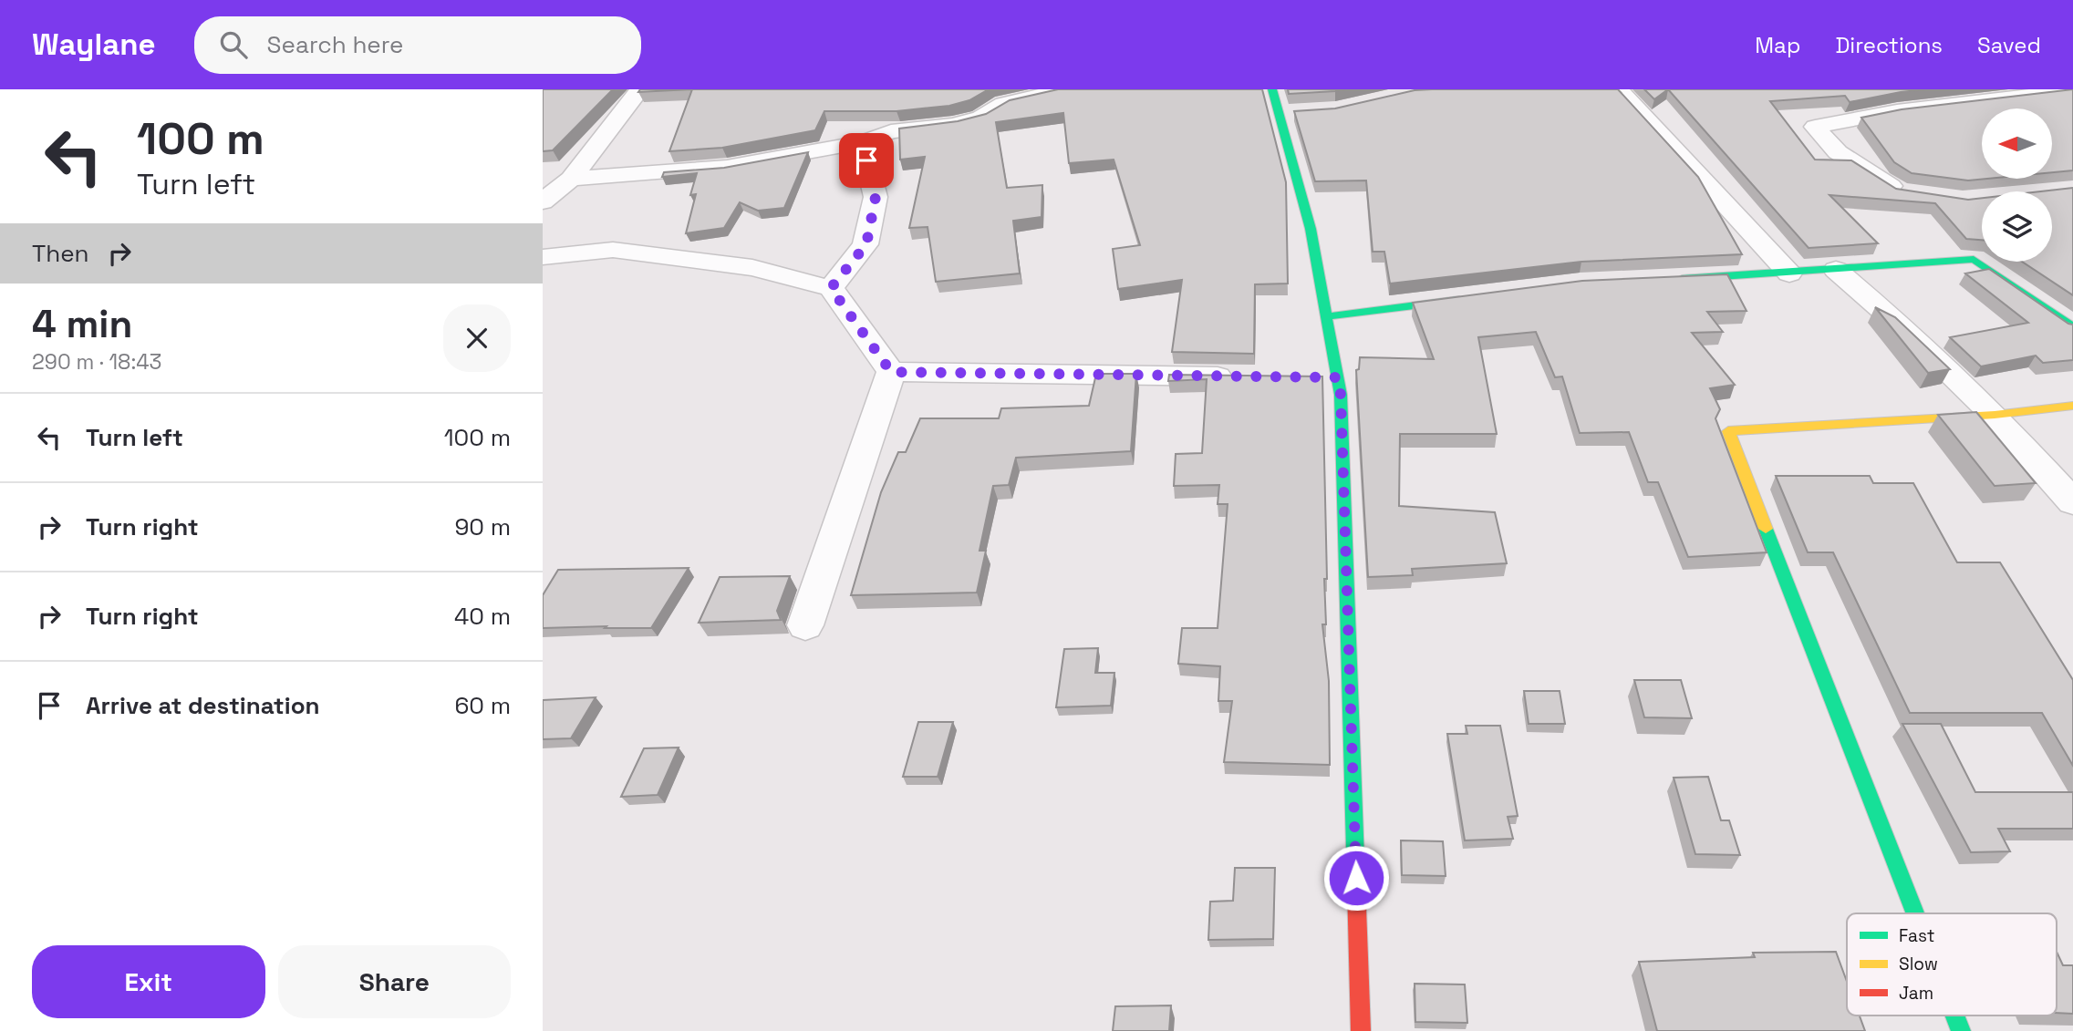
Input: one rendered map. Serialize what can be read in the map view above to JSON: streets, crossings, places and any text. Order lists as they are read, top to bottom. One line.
{"legend":["Fast","Slow","Jam"],"north":"left","page":{"header":"Waylane","search":"Search here","nav":["Map","Directions","Saved"],"turn":["100 m","Turn left"],"then":"Then","heading":["4 min","290 m · 18:43"],"list":[{"name":"Turn left","value":"100 m"},{"name":"Turn right","value":"90 m"},{"name":"Turn right","value":"40 m"},{"name":"Arrive at destination","value":"60 m"}],"buttons":["Exit","Share"]}}
